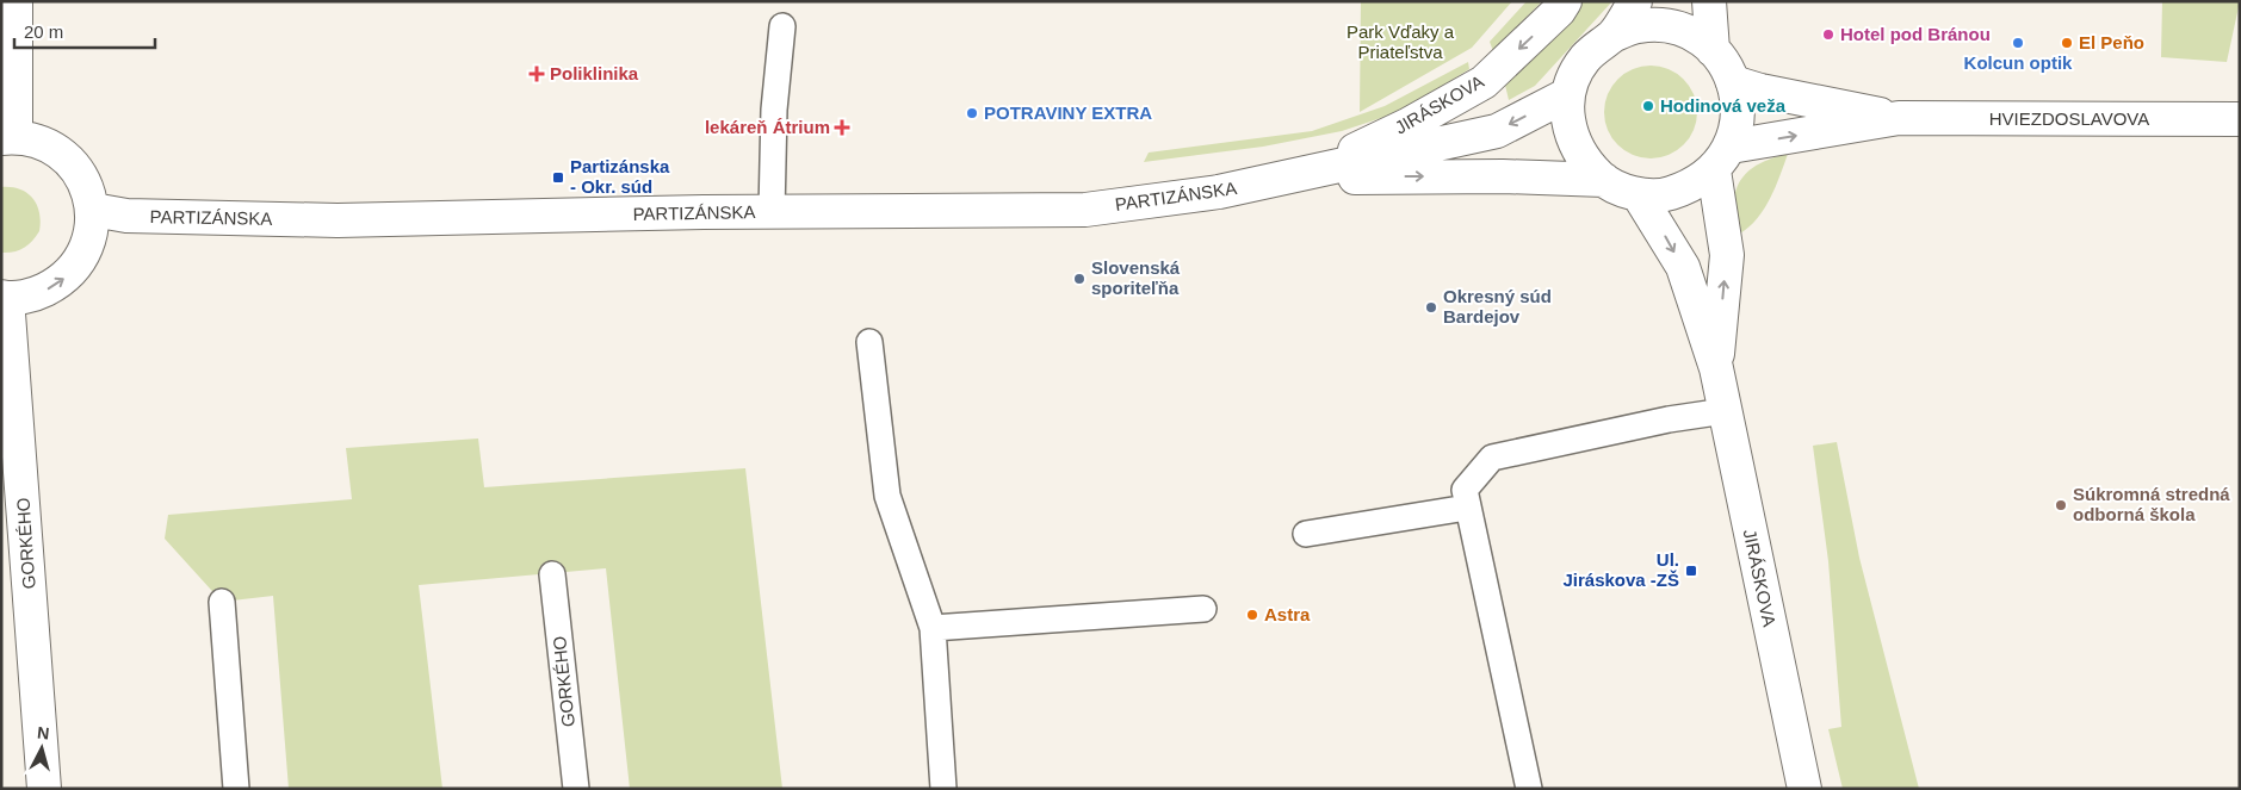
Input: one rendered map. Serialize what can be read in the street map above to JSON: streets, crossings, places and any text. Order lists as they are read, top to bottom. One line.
{"streets":{"street":["JIRÁSKOVA","HVIEZDOSLAVOVA","PARTIZÁNSKA","GORKÉHO"]},"crossings":[["JIRÁSKOVA","HVIEZDOSLAVOVA"],["JIRÁSKOVA","PARTIZÁNSKA"],["HVIEZDOSLAVOVA","PARTIZÁNSKA"]],"parks":["Park Vďaky a Priateľstva"],"places":{"other":["Hotel pod Bránou","Kolcun optik","El Peňo","Hodinová veža","POTRAVINY EXTRA","Slovenská sporiteľňa","Okresný súd Bardejov","Súkromná stredná odborná škola","Astra"],"health":["Poliklinika","lekáreň Átrium"],"transit":["Partizánska - Okr. súd","Ul. Jiráskova -ZŠ"]},"scale_bar":"20 m","north":"top"}
